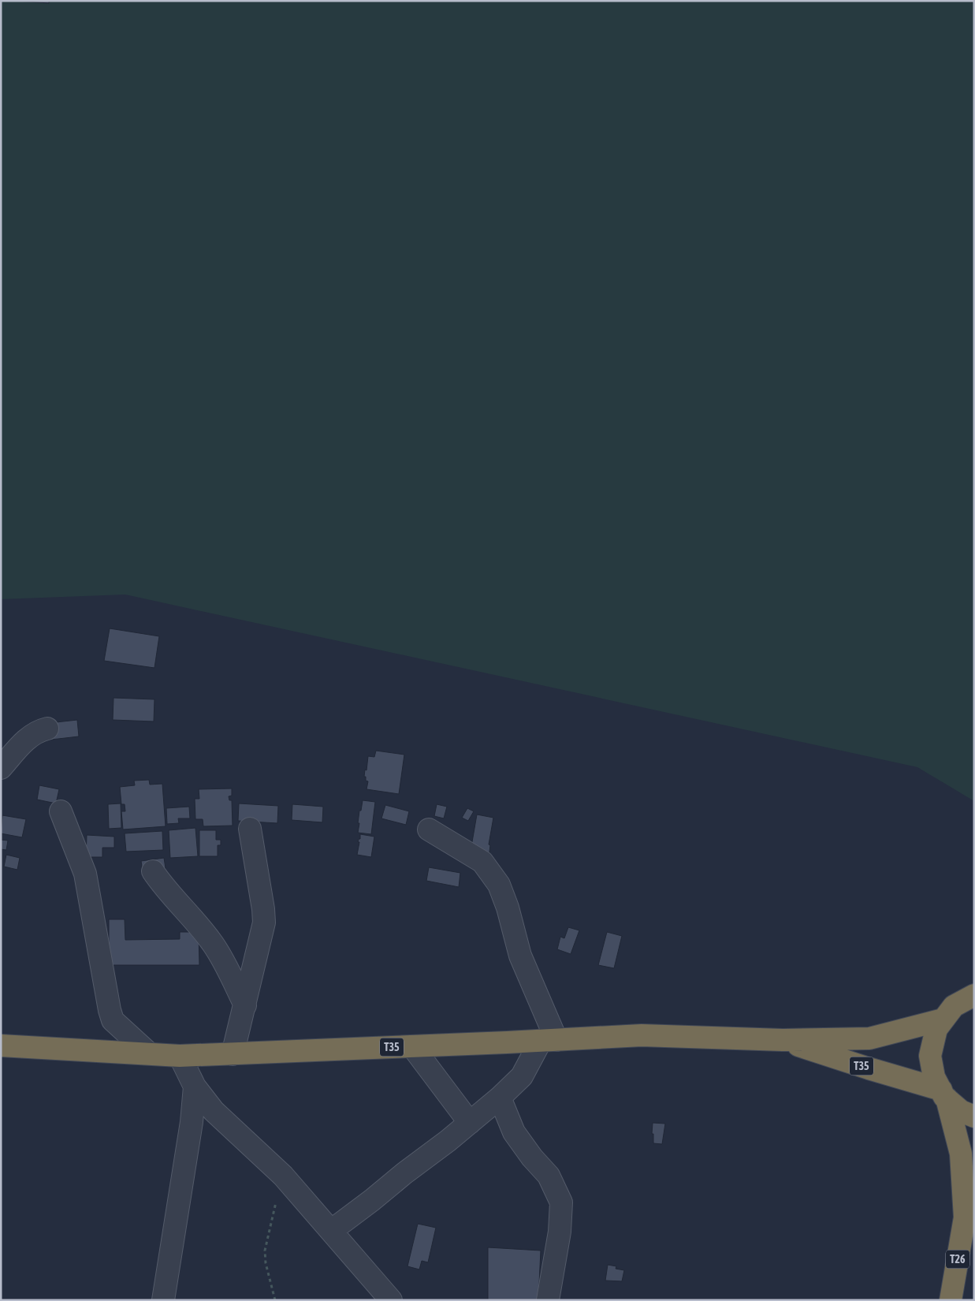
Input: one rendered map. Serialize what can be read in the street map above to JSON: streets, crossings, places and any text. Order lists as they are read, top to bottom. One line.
{"streets":{"highway":["T35","T26"]},"crossings":[["T35","T26"]]}
